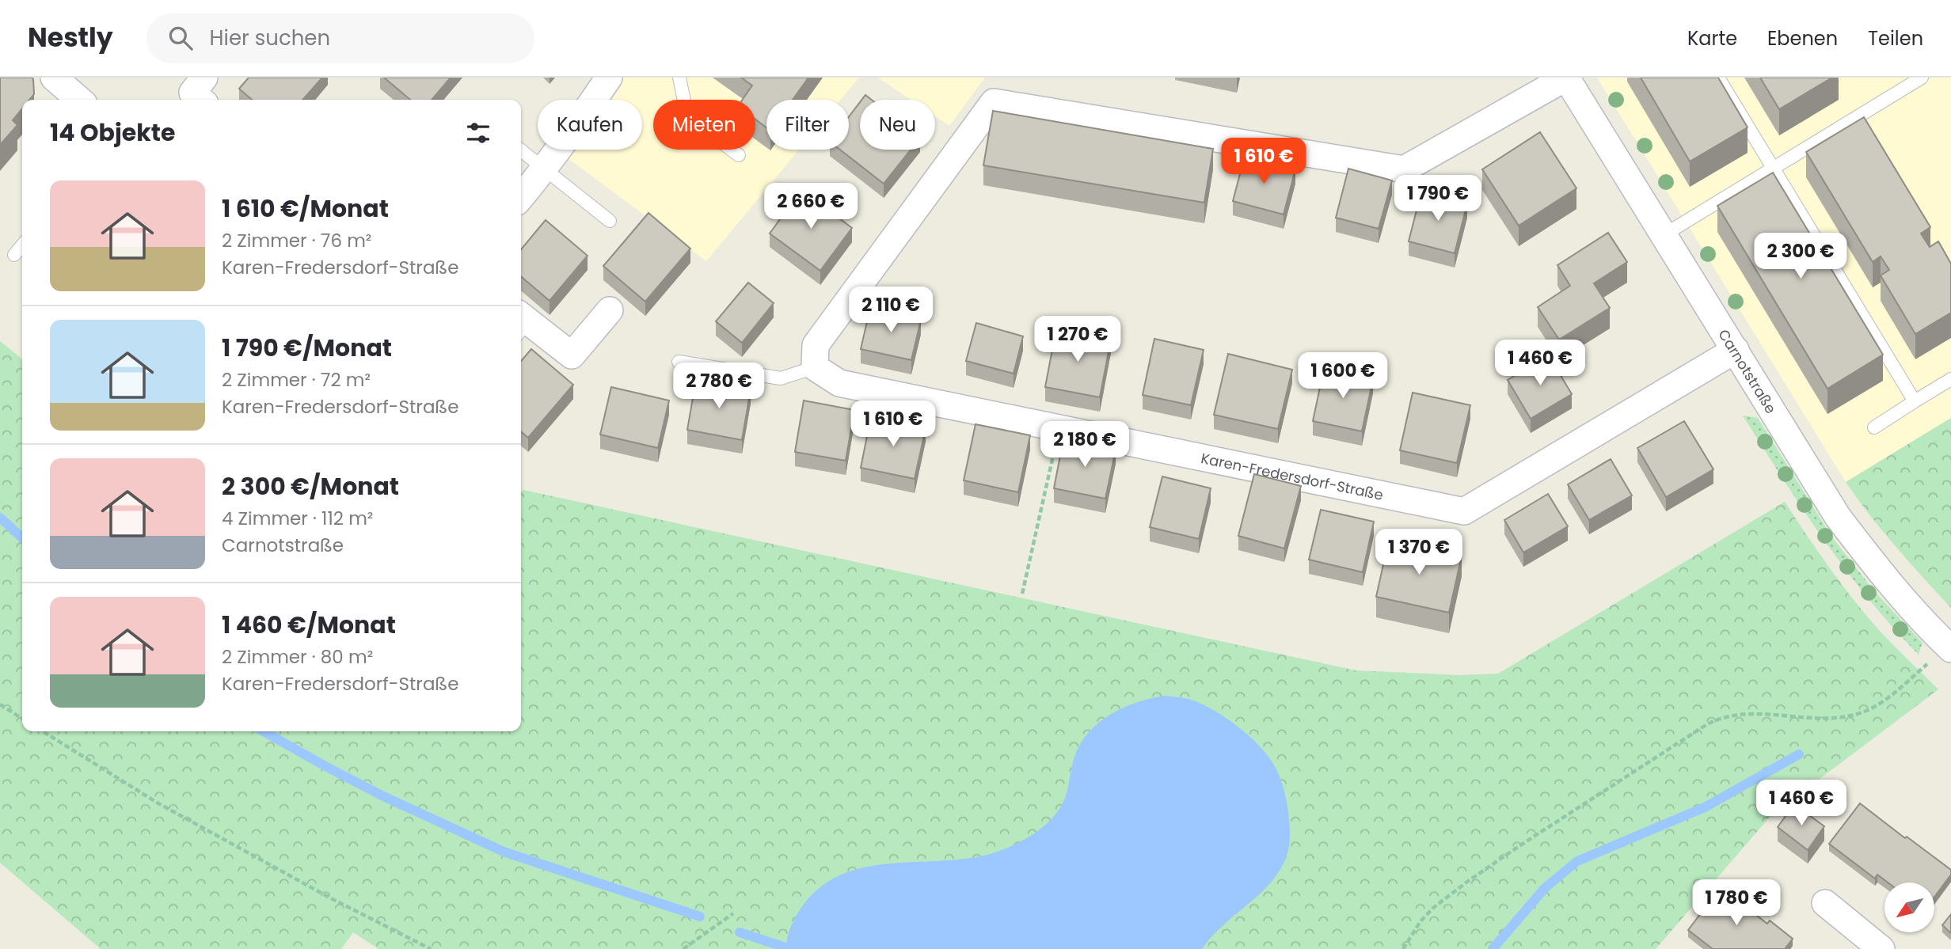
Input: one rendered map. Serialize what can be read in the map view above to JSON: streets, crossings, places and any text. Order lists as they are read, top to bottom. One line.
{"streets":{"street":["Carnotstraße","Karen-Fredersdorf-Straße"]},"crossings":[["Carnotstraße","Karen-Fredersdorf-Straße"]],"north":"bottom left","page":{"header":"Nestly","search":"Hier suchen","nav":["Karte","Ebenen","Teilen"],"chip":["Kaufen","Mieten","Filter","Neu"],"heading":"14 Objekte","price":["1 610 €","1 790 €","2 660 €","2 300 €","2 110 €","1 270 €","1 460 €","1 600 €","2 780 €","1 610 €","2 180 €","1 370 €","1 460 €","1 780 €"],"list":[{"name":"1 610 €/Monat","note":"2 Zimmer · 76 m² · Karen-Fredersdorf-Straße"},{"name":"1 790 €/Monat","note":"2 Zimmer · 72 m² · Karen-Fredersdorf-Straße"},{"name":"2 300 €/Monat","note":"4 Zimmer · 112 m² · Carnotstraße"},{"name":"1 460 €/Monat","note":"2 Zimmer · 80 m² · Karen-Fredersdorf-Straße"}]}}
